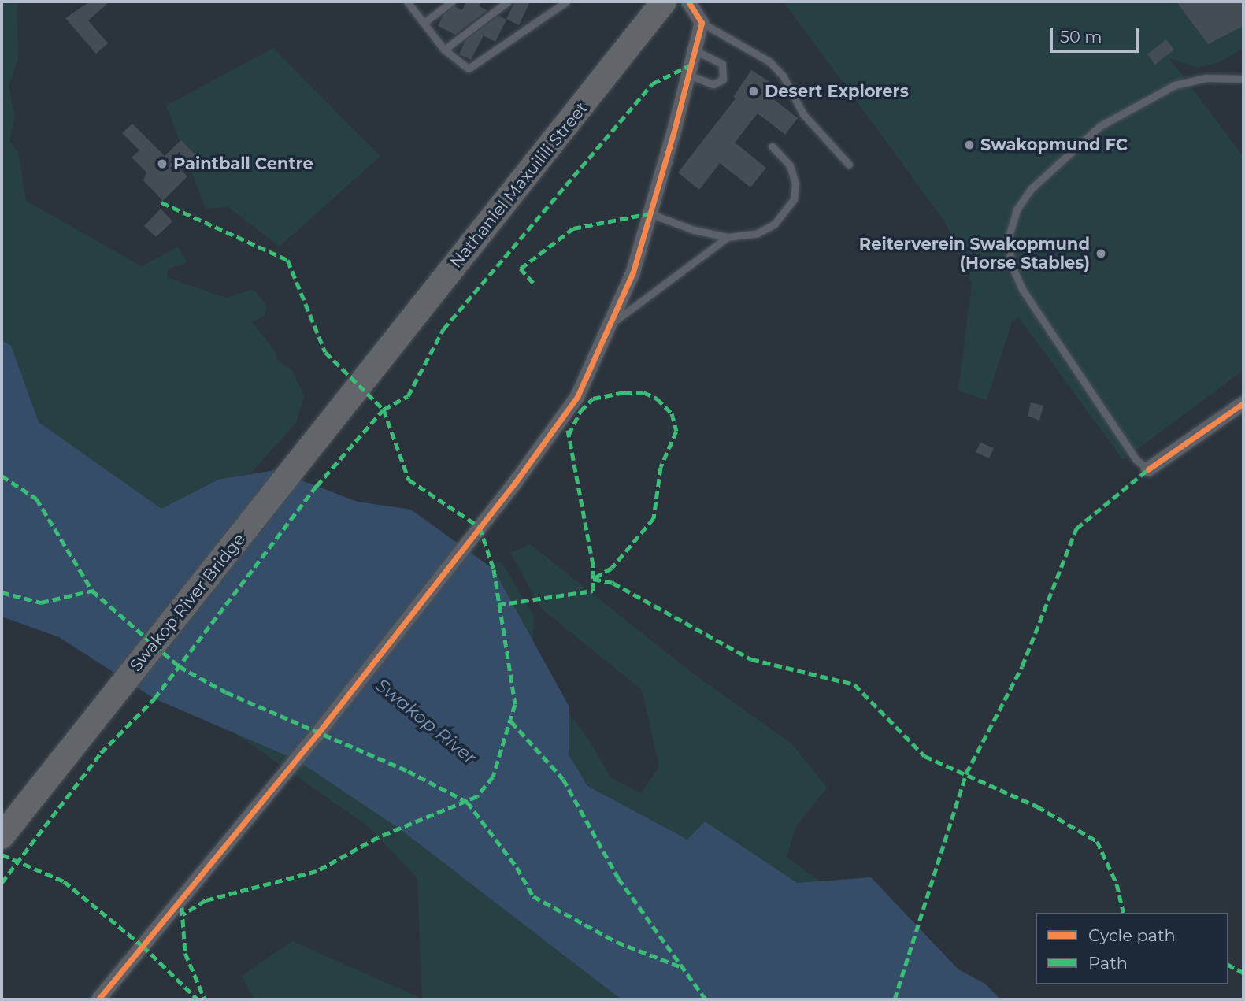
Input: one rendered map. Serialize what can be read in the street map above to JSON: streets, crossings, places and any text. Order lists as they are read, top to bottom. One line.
{"streets":{"highway":["Nathaniel Maxuilili Street","Swakop River Bridge"]},"crossings":[["Nathaniel Maxuilili Street","Swakop River Bridge"]],"water":["Swakop River"],"places":["Desert Explorers","Swakopmund FC","Paintball Centre","Reiterverein Swakopmund (Horse Stables)"],"legend":["Cycle path","Path"],"scale_bar":"50 m"}
